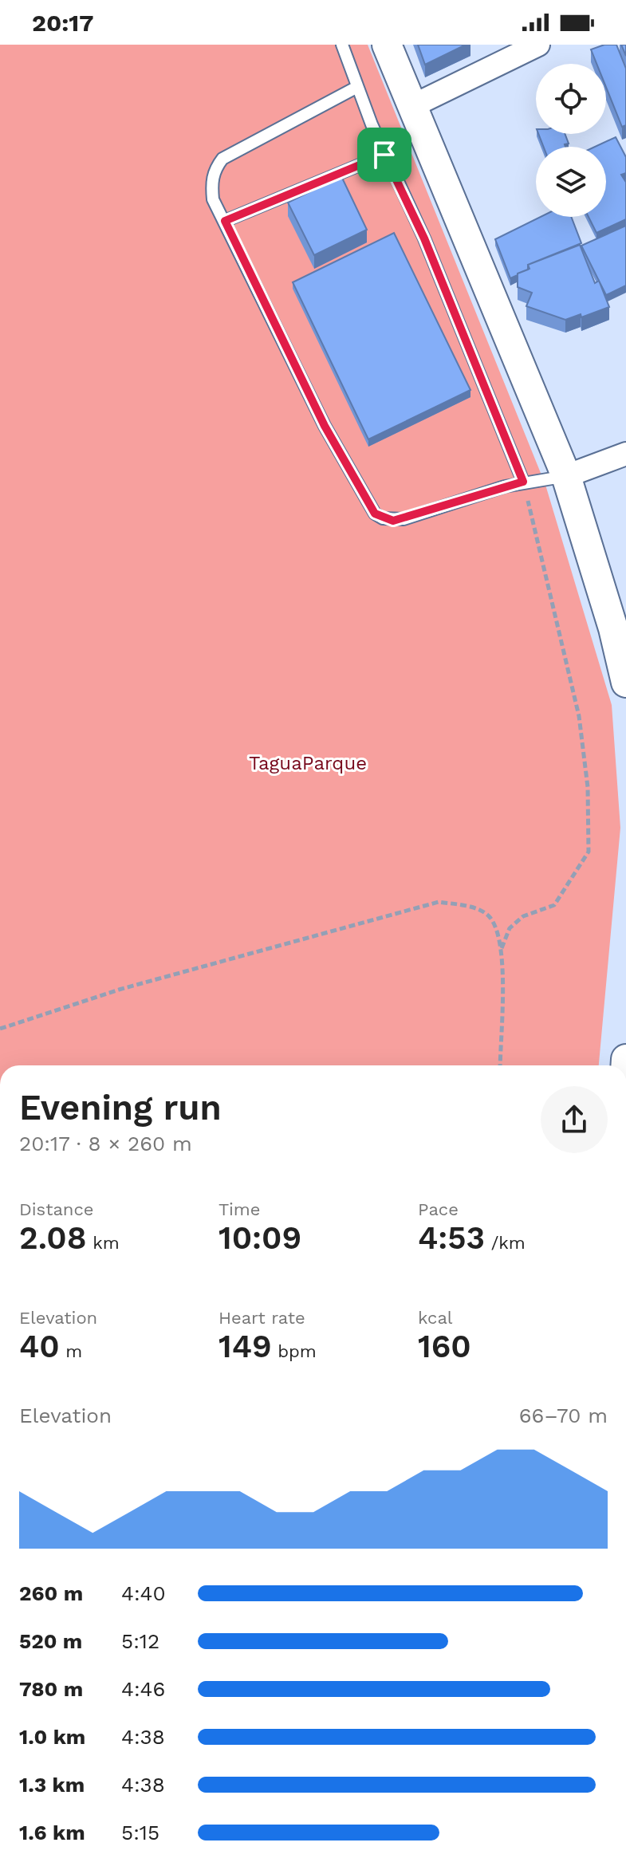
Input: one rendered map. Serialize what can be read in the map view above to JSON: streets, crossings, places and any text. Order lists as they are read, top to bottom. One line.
{"parks":["TaguaParque"],"page":{"status":"20:17","heading":["Evening run","20:17 · 8 × 260 m"],"stats":[["Distance","2.08 km"],["Time","10:09"],["Pace","4:53 /km"],["Elevation","40 m"],["Heart rate","149 bpm"],["kcal","160"]],"chart":["Elevation","66–70 m"],"list":[{"name":"260 m","note":"4:40"},{"name":"520 m","note":"5:12"},{"name":"780 m","note":"4:46"},{"name":"1.0 km","note":"4:38"},{"name":"1.3 km","note":"4:38"},{"name":"1.6 km","note":"5:15"}]}}
